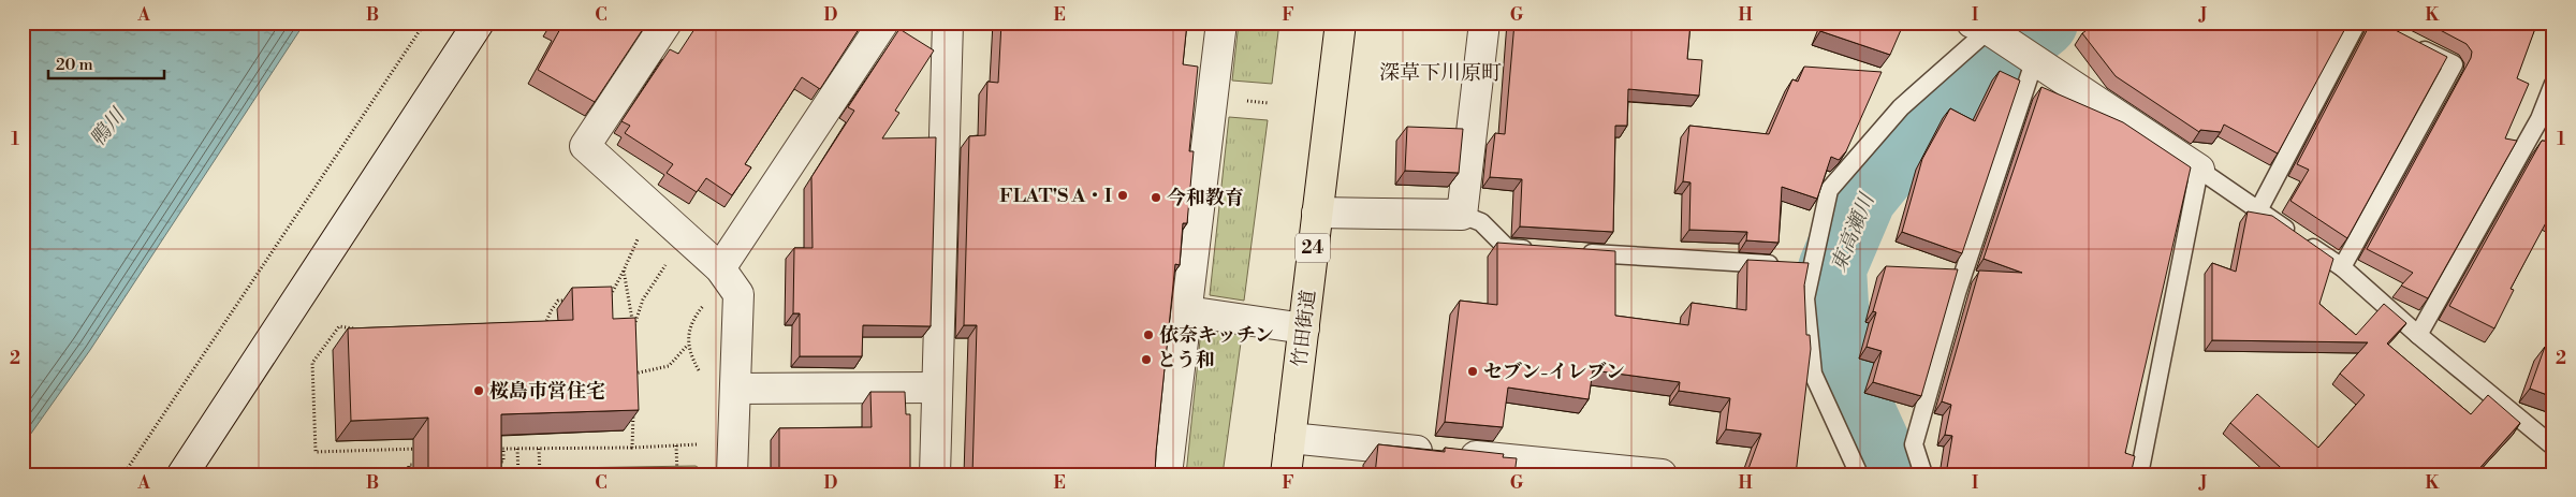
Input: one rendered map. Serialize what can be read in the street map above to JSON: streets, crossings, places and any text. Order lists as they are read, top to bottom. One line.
{"streets":{"highway":["24","竹田街道"]},"districts":["深草下川原町"],"water":["鴨川","東高瀬川"],"places":["FLAT'S A・I","今和教育","依奈キッチン","とう和","セブン-イレブン","桜島市営住宅"],"scale_bar":"20 m","grid":{"columns":["A","B","C","D","E","F","G","H","I","J","K"],"rows":["1","2"]}}
